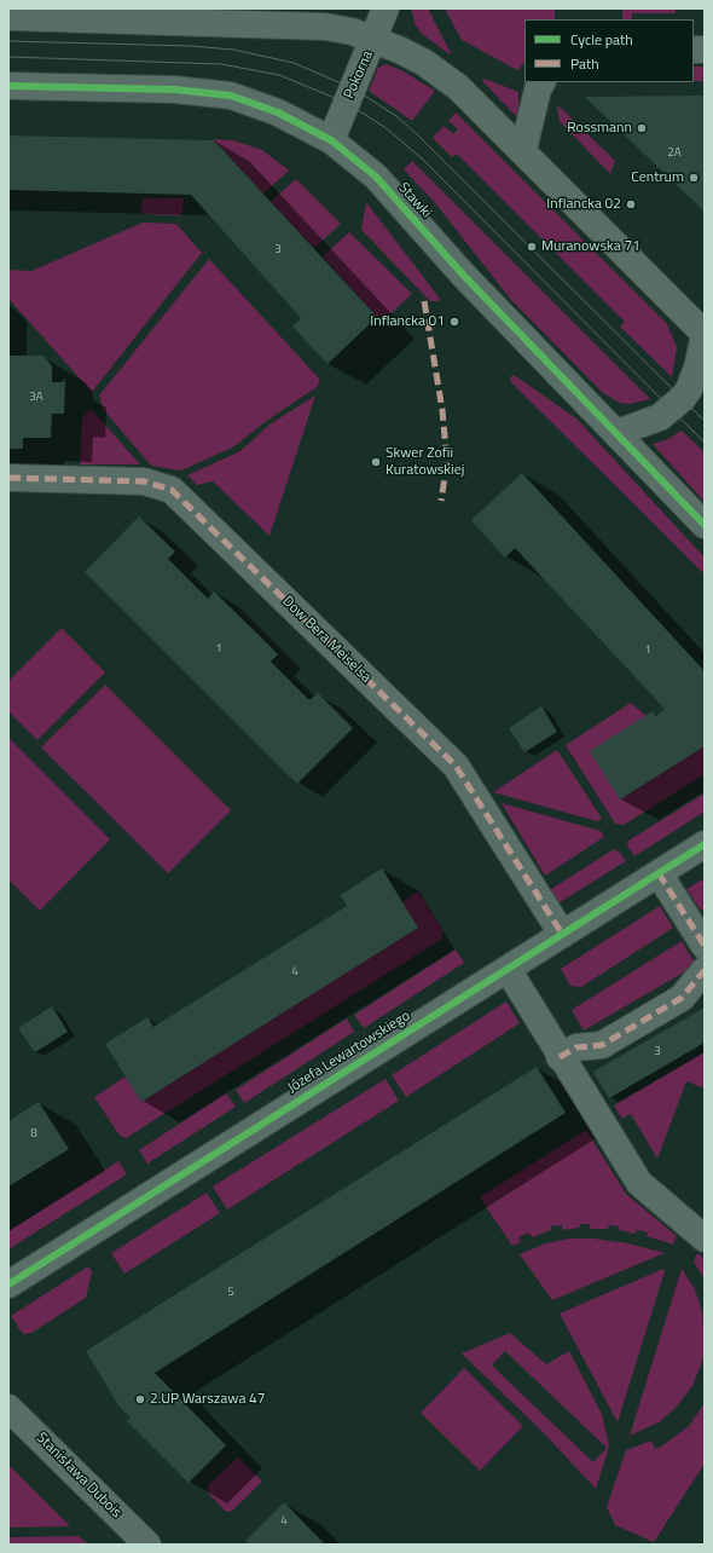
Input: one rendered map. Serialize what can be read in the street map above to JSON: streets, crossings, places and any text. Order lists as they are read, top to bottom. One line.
{"streets":{"street":["Pokorna","Stawki","Dow Bera Meiselsa","Józefa Lewartowskiego","Stanisława Dubois"]},"crossings":[["Pokorna","Stawki"],["Dow Bera Meiselsa","Józefa Lewartowskiego"]],"places":["Rossmann","Centrum","Inflancka 02","Muranowska 71","Inflancka 01","Skwer Zofii Kuratowskiej","2.UP Warszawa 47"],"house_numbers":["2A","3","3A","1","1","4","3","8","5","4"],"legend":["Cycle path","Path"]}
